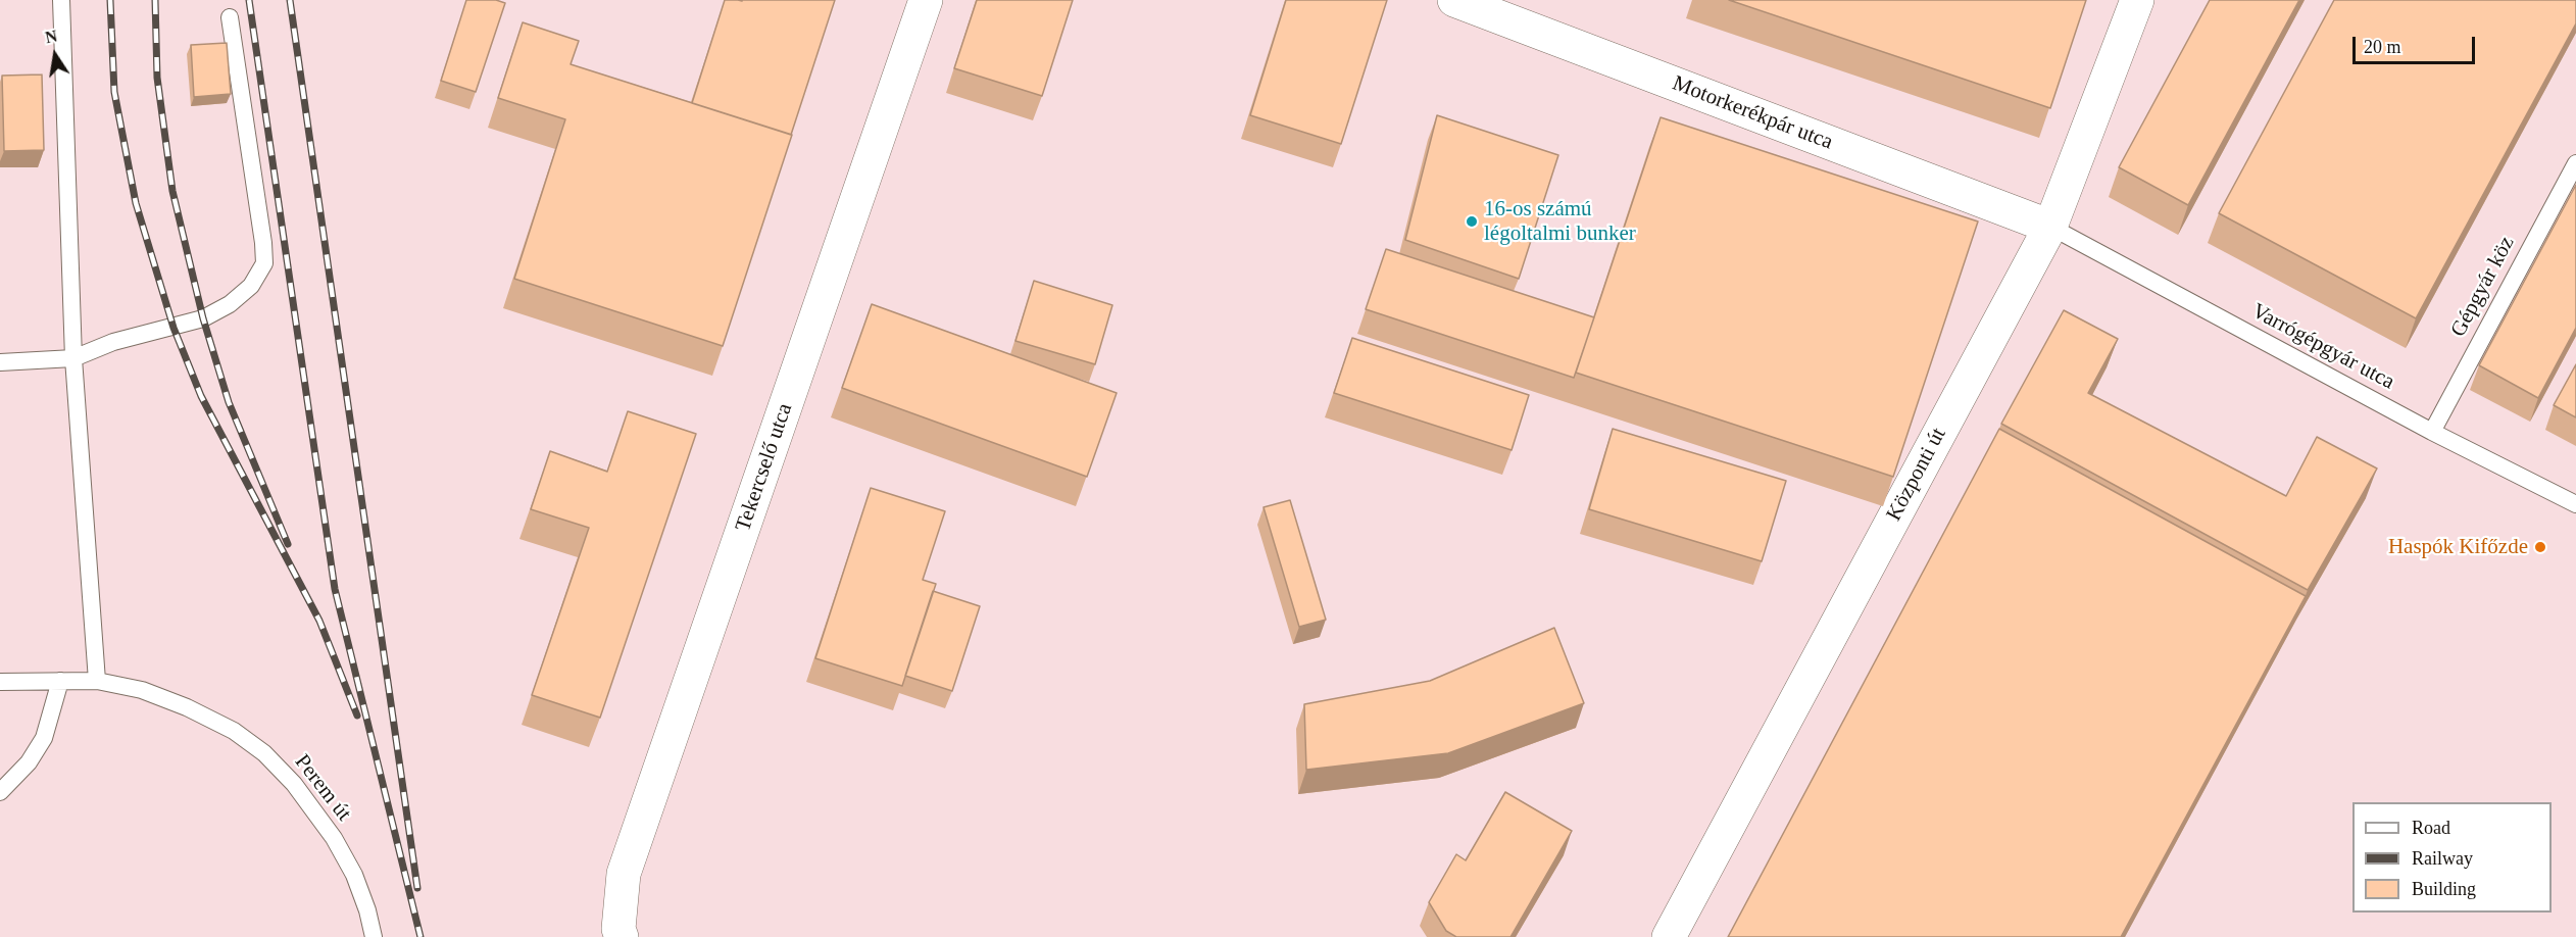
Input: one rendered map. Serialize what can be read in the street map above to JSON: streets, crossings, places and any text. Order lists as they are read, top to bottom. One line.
{"streets":{"street":["Motorkerékpár utca","Tekercselő utca","Központi út"],"lane":["Gépgyár köz","Varrógépgyár utca","Perem út"]},"crossings":[["Motorkerékpár utca","Varrógépgyár utca"],["Motorkerékpár utca","Központi út"],["Gépgyár köz","Varrógépgyár utca"],["Varrógépgyár utca","Központi út"]],"places":["16-os számú légoltalmi bunker","Haspók Kifőzde"],"legend":["Road","Railway","Building"],"scale_bar":"20 m","north":"top"}
